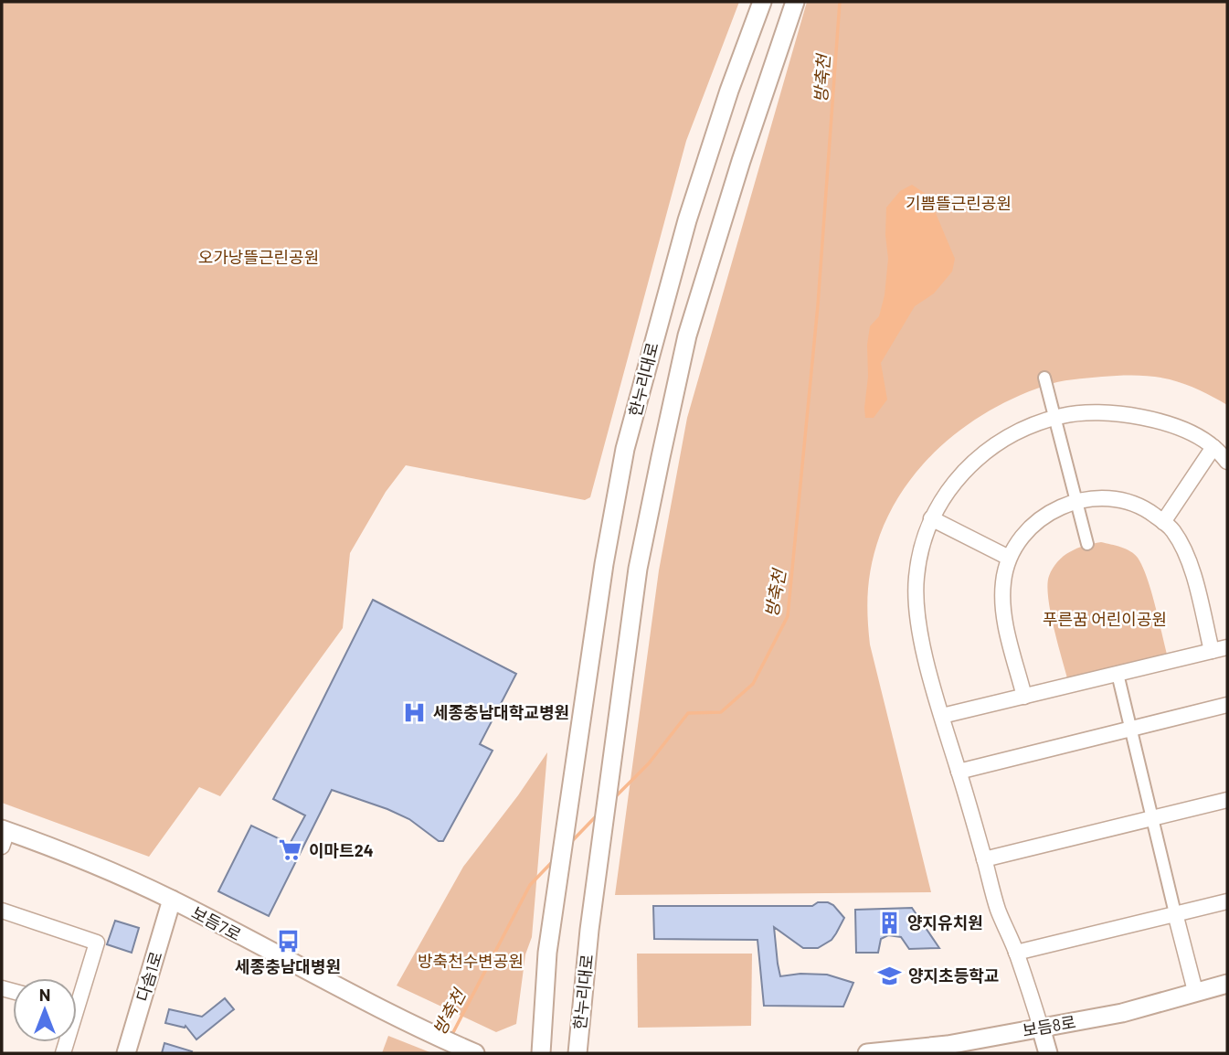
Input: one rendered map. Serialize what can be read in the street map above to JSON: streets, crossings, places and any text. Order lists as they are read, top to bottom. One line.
{"streets":{"street":["한누리대로","보듬7로","다솜1로","보듬8로"]},"crossings":[["보듬7로","다솜1로"]],"water":["방축천"],"parks":["기쁨뜰근린공원","오가낭뜰근린공원","푸른꿈 어린이공원","방축천수변공원"],"places":{"hospital":["세종충남대학교병원"],"supermarket":["이마트24"],"building":["양지유치원"],"bus stop":["세종충남대병원"],"school or university":["양지초등학교"]},"north":"top"}
